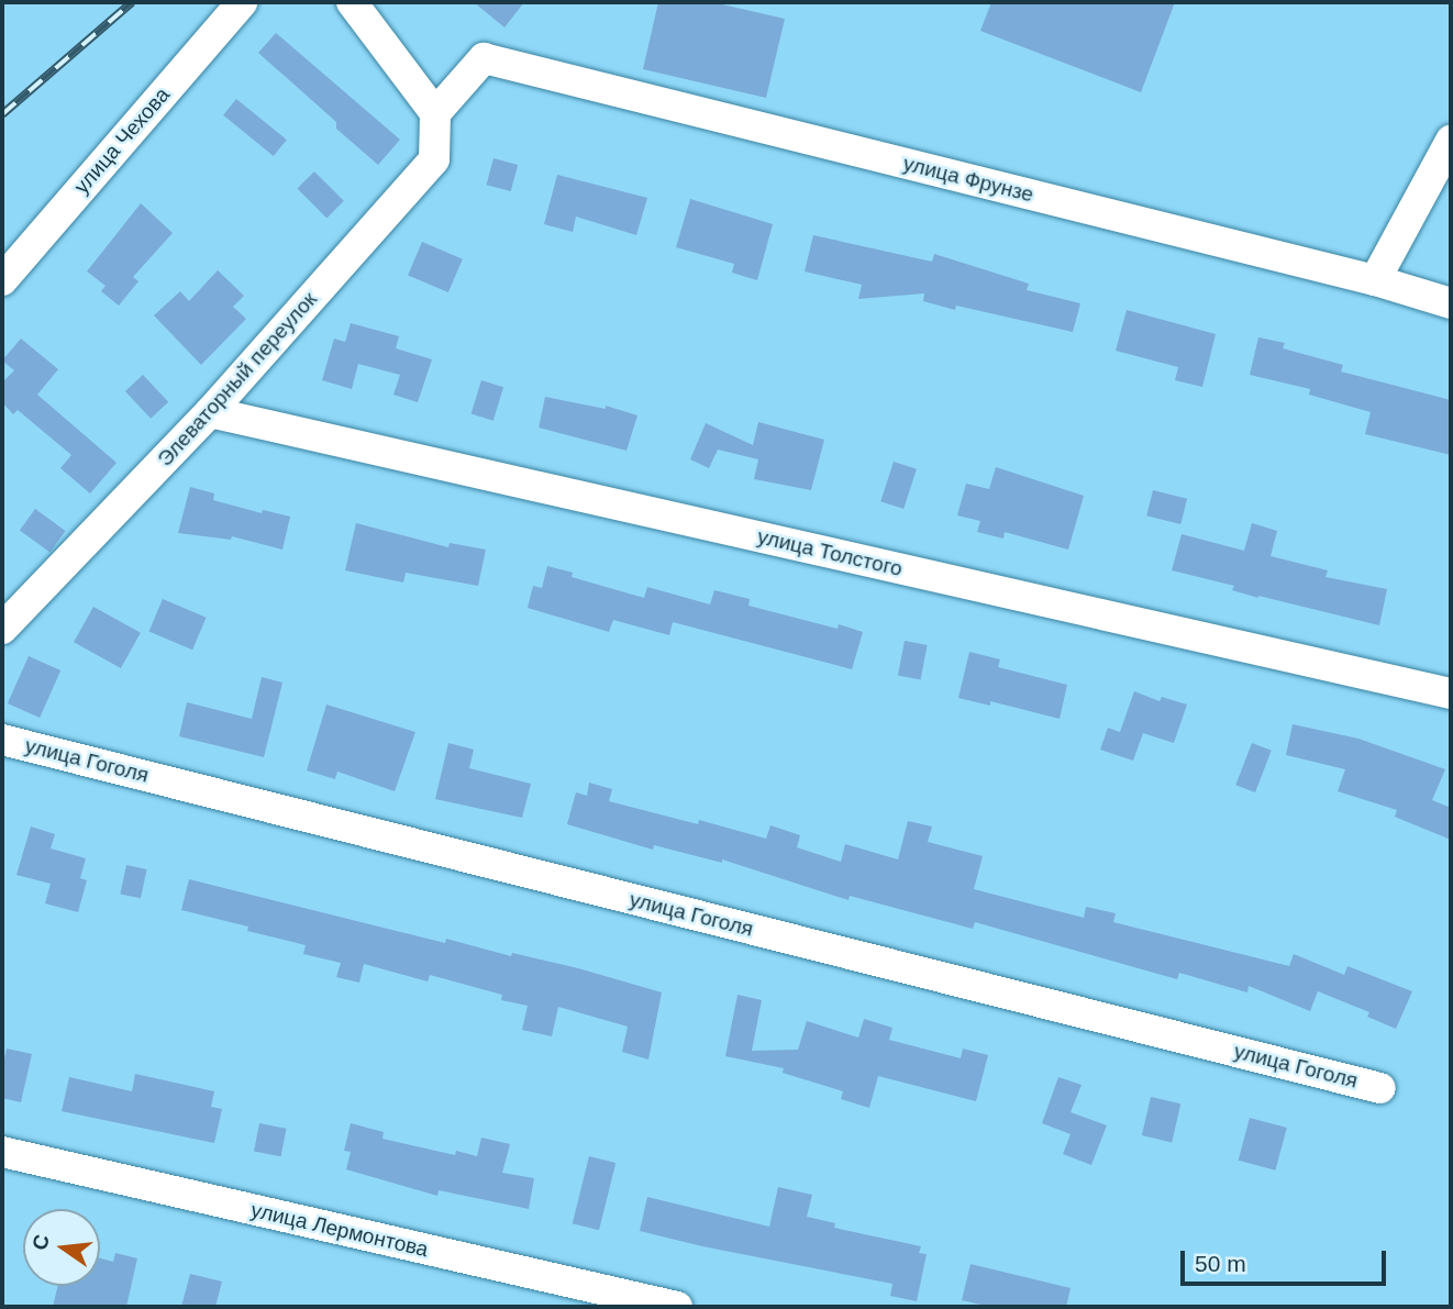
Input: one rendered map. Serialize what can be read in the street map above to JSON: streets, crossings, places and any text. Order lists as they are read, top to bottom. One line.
{"streets":{"street":["улица Чехова","улица Фрунзе","Элеваторный переулок","улица Толстого","улица Гоголя","улица Лермонтова"]},"crossings":[["улица Фрунзе","Элеваторный переулок"],["Элеваторный переулок","улица Толстого"]],"scale_bar":"50 m","north":"left"}
